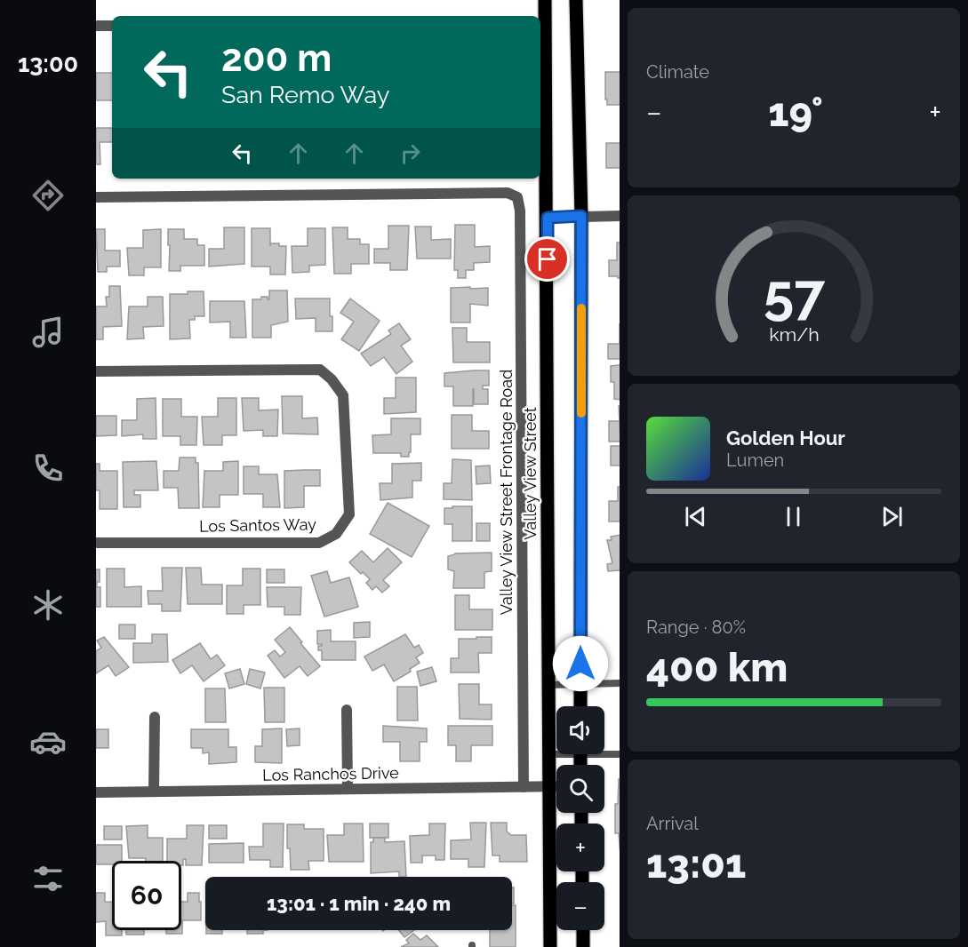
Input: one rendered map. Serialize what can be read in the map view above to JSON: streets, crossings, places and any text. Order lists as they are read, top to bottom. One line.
{"streets":{"main road":["Valley View Street"],"street":["Valley View Street Frontage Road","Los Santos Way","Los Ranchos Drive"]},"crossings":[["Valley View Street","Los Ranchos Drive"],["Valley View Street Frontage Road","Los Ranchos Drive"]],"page":{"tabs":"13:00","tile":["Climate",["Range · 80%","400 km"],["Arrival","13:01"]],"turn":["200 m","San Remo Way"],"heat":["−","19°","+"],"song":["Golden Hour","Lumen"],"map_buttons":["+","−"],"limit":"60","trip":"13:01 · 1 min · 240 m","gauge":["57","km/h"]}}
